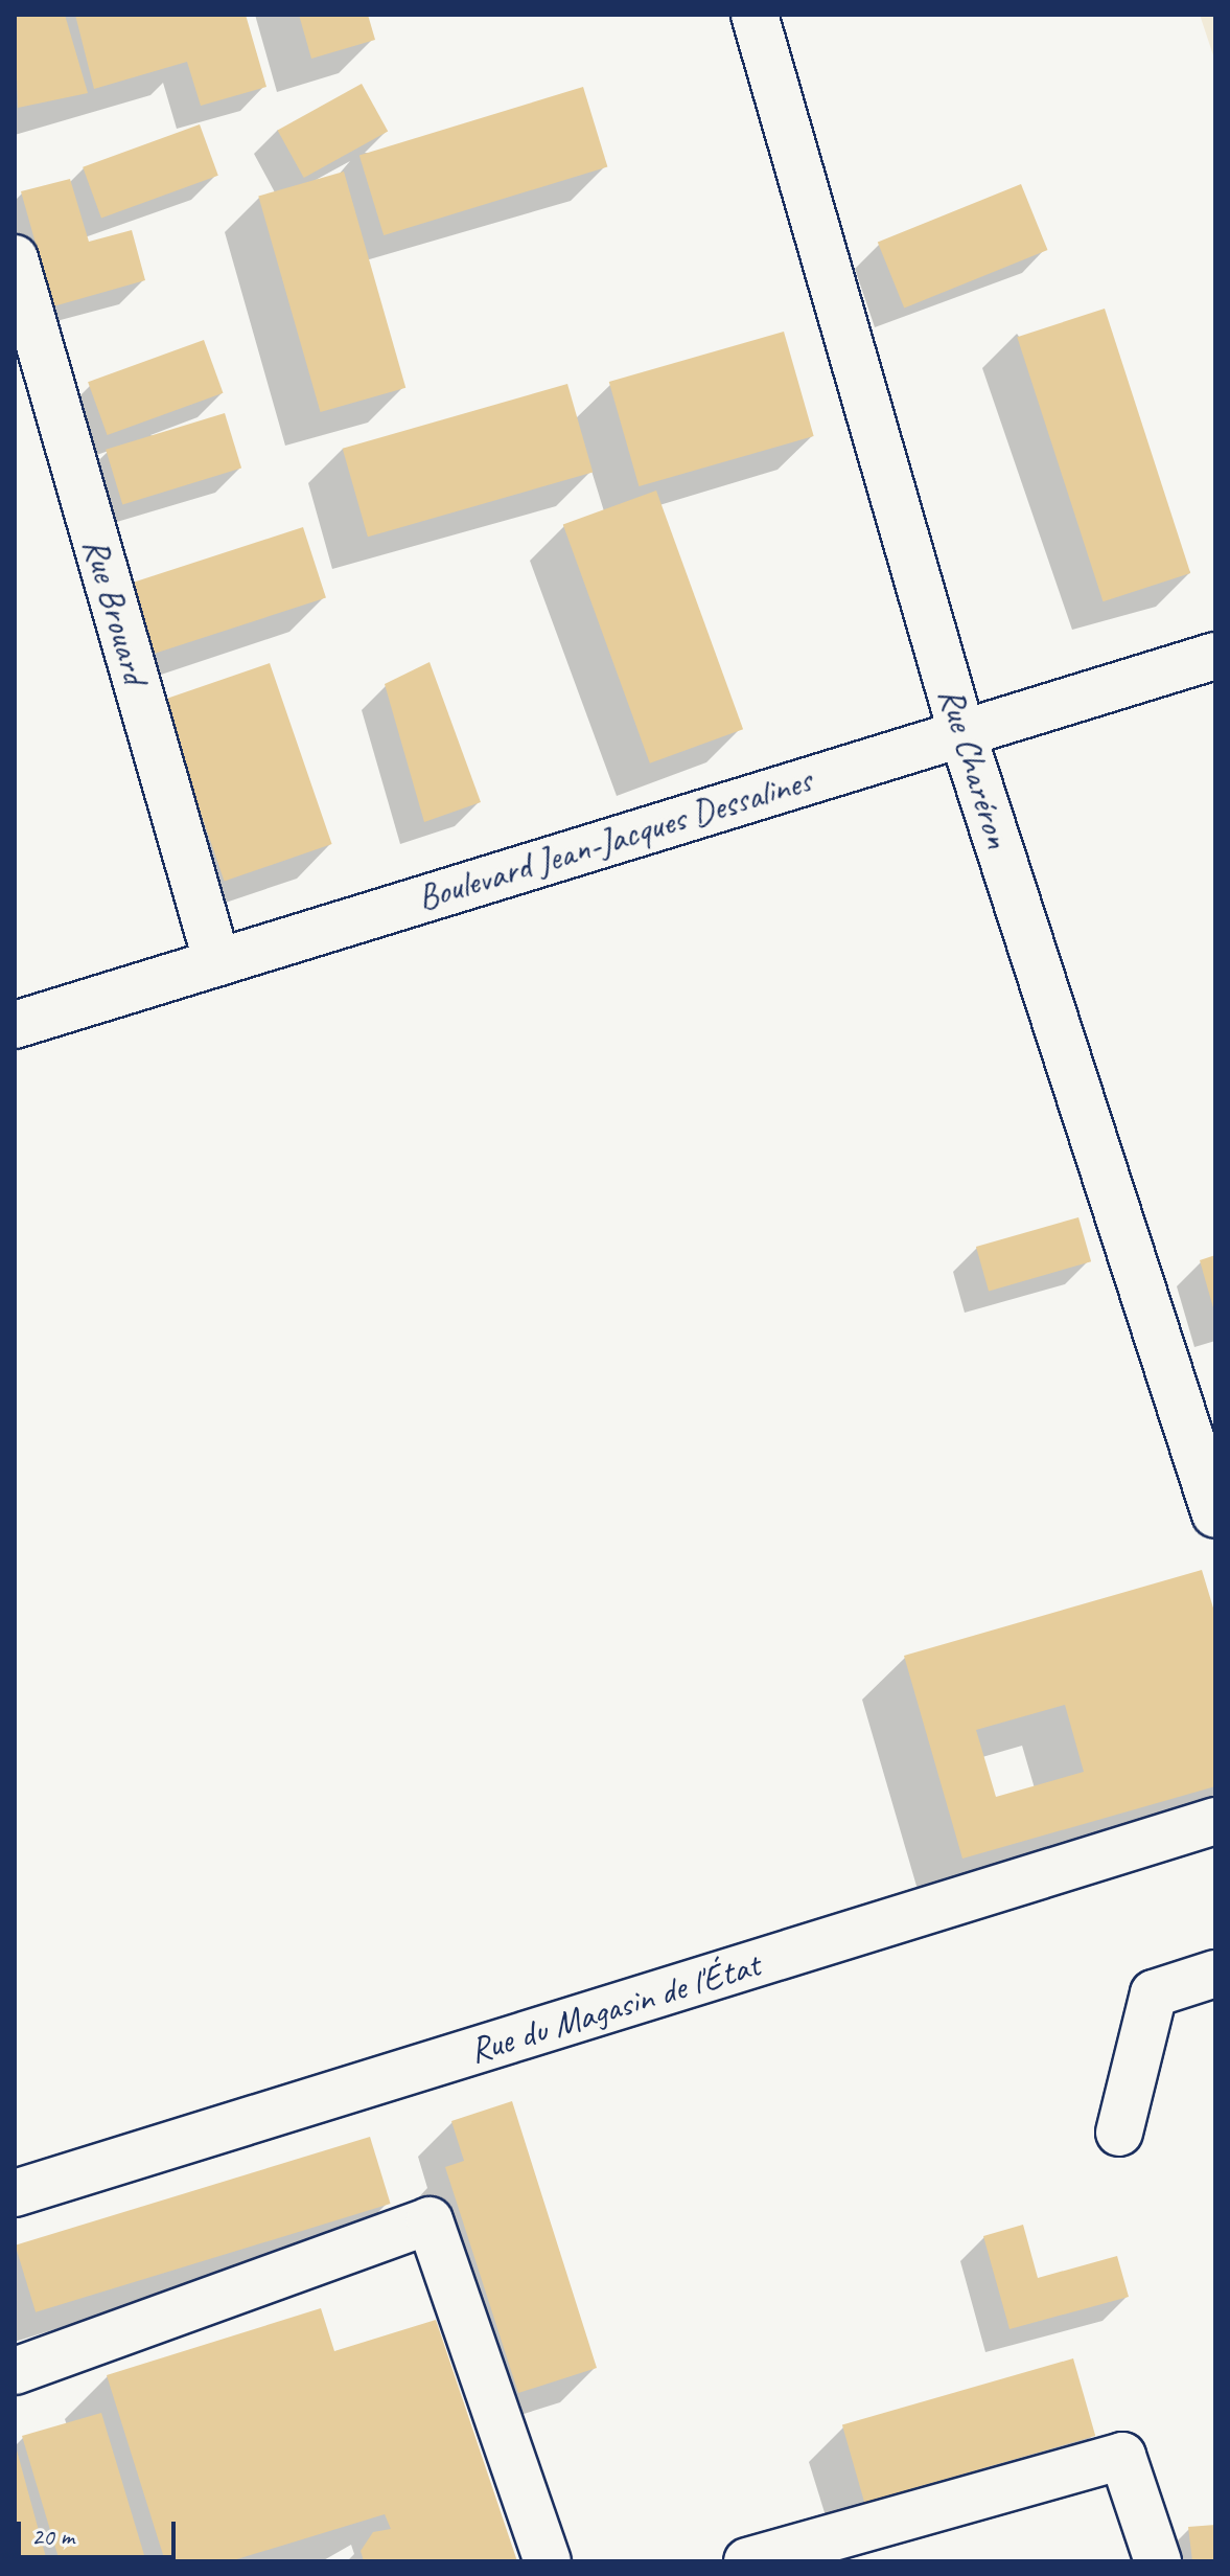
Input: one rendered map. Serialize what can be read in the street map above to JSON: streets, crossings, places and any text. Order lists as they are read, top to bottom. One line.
{"streets":{"street":["Rue Brouard","Rue Charéron","Boulevard Jean-Jacques Dessalines","Rue du Magasin de l'État"]},"crossings":[["Rue Brouard","Boulevard Jean-Jacques Dessalines"],["Rue Charéron","Boulevard Jean-Jacques Dessalines"]],"scale_bar":"20 m"}
